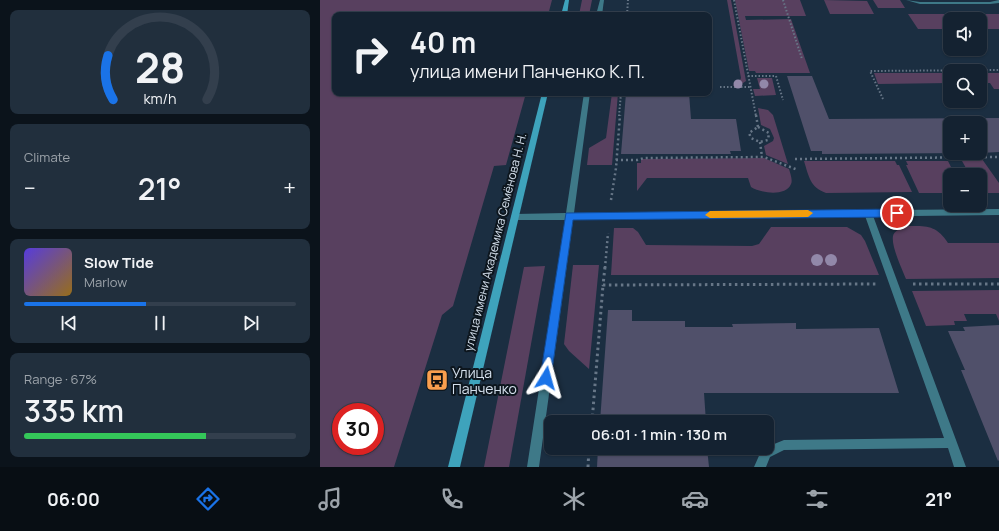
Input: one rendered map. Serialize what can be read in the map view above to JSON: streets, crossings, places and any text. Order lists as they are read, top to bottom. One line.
{"streets":{"main road":["улица имени Академика Семёнова Н. Н."]},"places":{"bus stop":["Улица Панченко"]},"page":{"map_buttons":["+","−"],"turn":["40 m","улица имени Панченко К. П."],"tile":["Climate",["Range · 67%","335 km"]],"heat":["−","21°","+"],"song":["Slow Tide","Marlow"],"limit":"30","trip":"06:01 · 1 min · 130 m","tabs":["06:00","21°"],"gauge":["28","km/h"]}}
